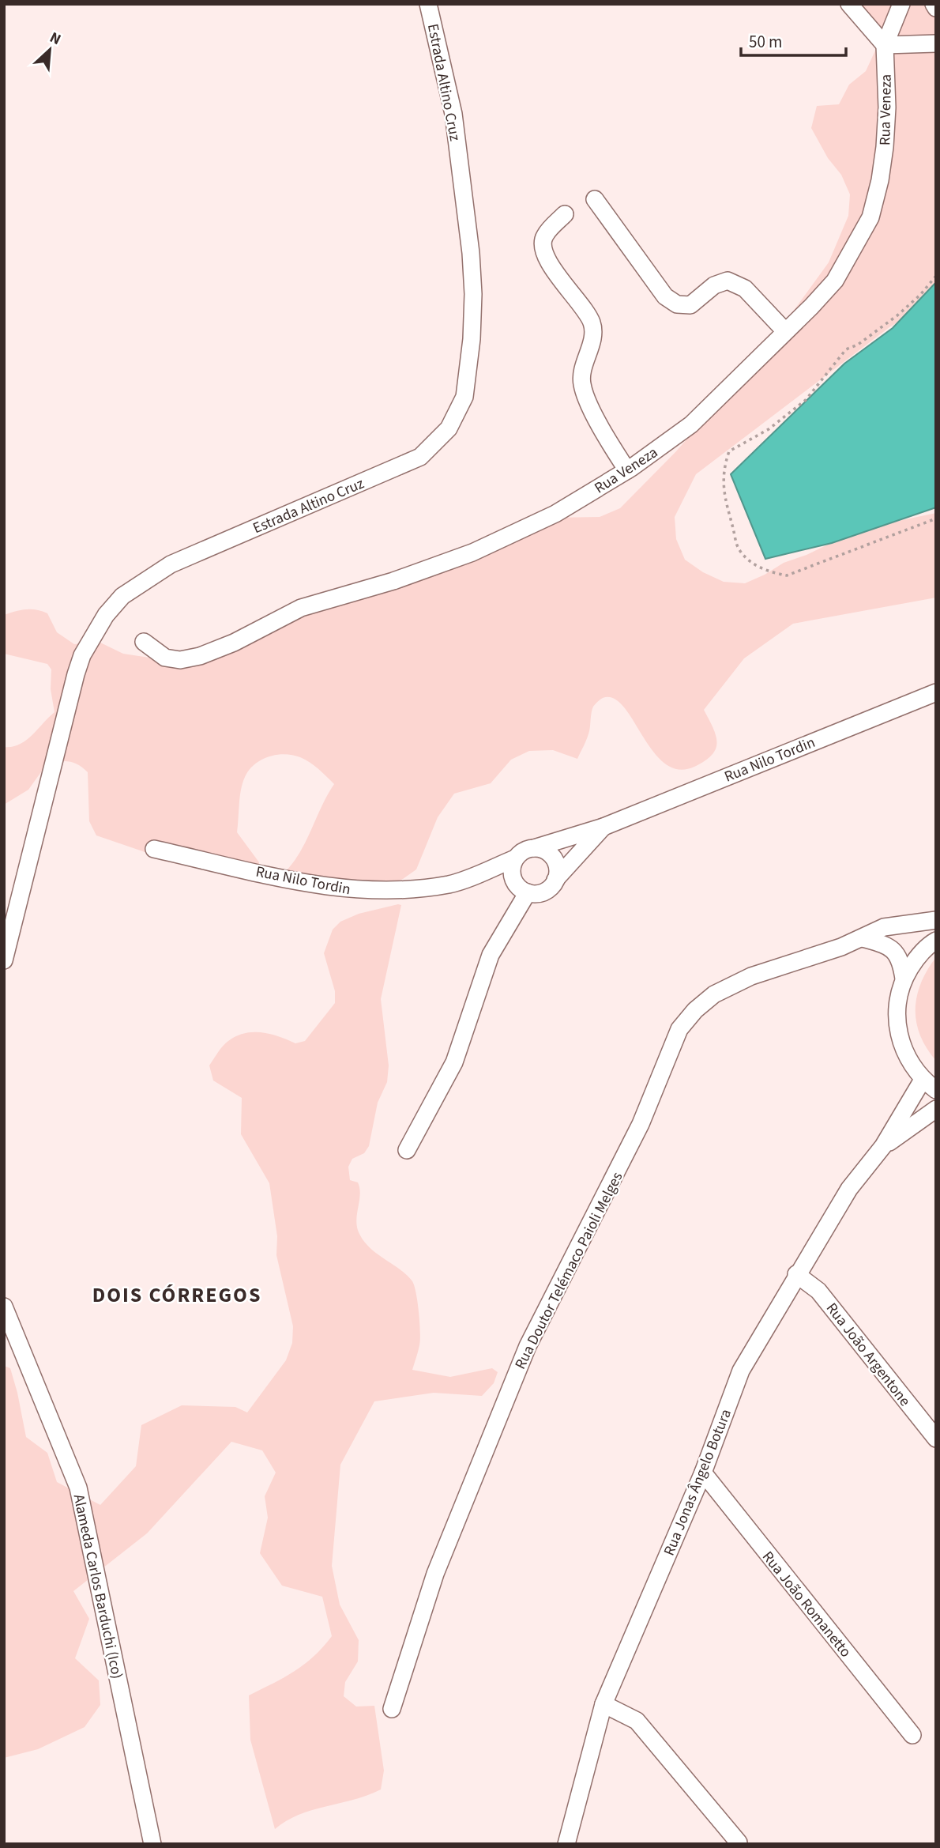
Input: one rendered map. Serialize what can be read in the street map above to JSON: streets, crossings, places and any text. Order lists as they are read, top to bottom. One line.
{"streets":{"street":["Estrada Altino Cruz","Rua Veneza","Rua Nilo Tordin","Rua Doutor Telémaco Paioli Melges","Rua João Argentone","Rua Jonas Ângelo Botura","Alameda Carlos Barduchi (Ico)","Rua João Romanetto"]},"crossings":[["Rua João Argentone","Rua Jonas Ângelo Botura"],["Rua Jonas Ângelo Botura","Rua João Romanetto"]],"districts":["DOIS CÓRREGOS"],"scale_bar":"50 m","north":"top right"}
